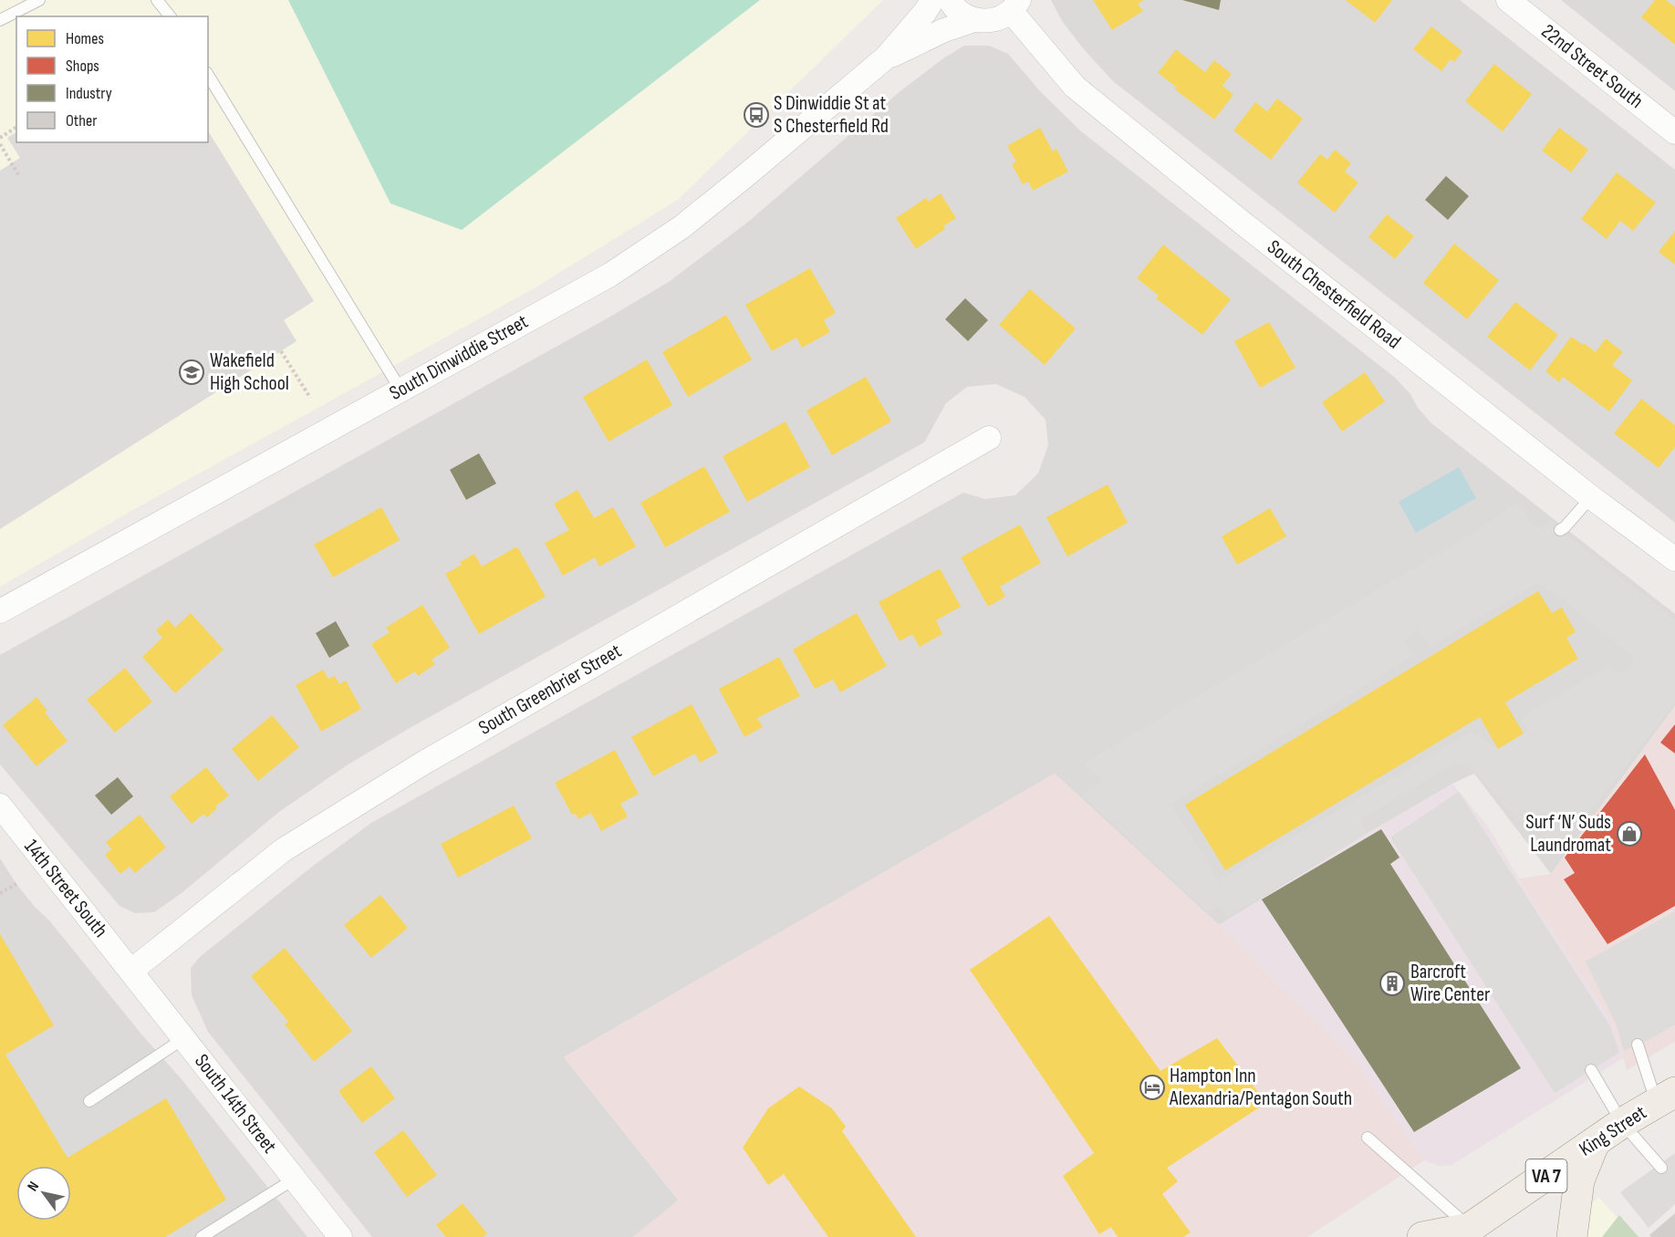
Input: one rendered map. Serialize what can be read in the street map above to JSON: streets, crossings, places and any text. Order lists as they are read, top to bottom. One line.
{"streets":{"main road":["King Street","VA 7"],"street":["22nd Street South","South Chesterfield Road","South Dinwiddie Street","South Greenbrier Street","14th Street South","South 14th Street"]},"crossings":[["South Chesterfield Road","South Dinwiddie Street"],["South Greenbrier Street","14th Street South"],["South Greenbrier Street","South 14th Street"],["14th Street South","South 14th Street"],["King Street","VA 7"]],"places":{"bus stop":["S Dinwiddie St at S Chesterfield Rd"],"school or university":["Wakefield High School"],"shop":["Surf ‘N’ Suds Laundromat"],"building":["Barcroft Wire Center"],"hotel":["Hampton Inn Alexandria/Pentagon South"]},"legend":["Homes","Shops","Industry","Other"],"north":"top left"}
